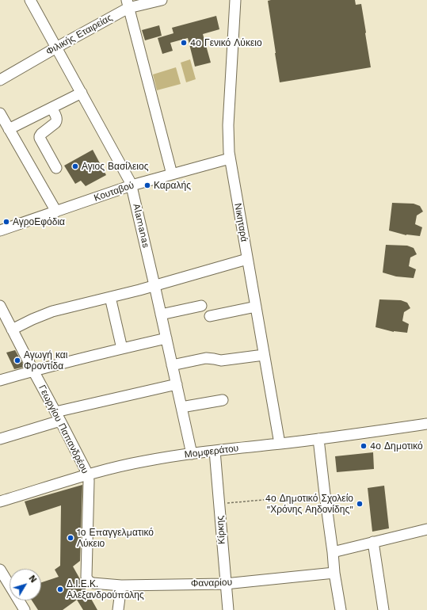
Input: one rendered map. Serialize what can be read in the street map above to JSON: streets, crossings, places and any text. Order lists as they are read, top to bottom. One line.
{"streets":{"street":["Φιλικής Εταιρείας","Κουταβού","Νικηταρά","Alamanas","Γεωργίου Παπανδρέου","Μομφεράτου","Κίρκης","Φαναρίου"]},"crossings":[["Φιλικής Εταιρείας","Alamanas"],["Κουταβού","Νικηταρά"],["Κουταβού","Alamanas"],["Νικηταρά","Μομφεράτου"],["Alamanas","Μομφεράτου"],["Γεωργίου Παπανδρέου","Μομφεράτου"],["Γεωργίου Παπανδρέου","Φαναρίου"],["Μομφεράτου","Κίρκης"],["Κίρκης","Φαναρίου"]],"places":["4ο Γενικό Λύκειο","Αγιος Βασίλειος","Καραλής","ΑγροΕφόδια","Αγωγή και Φροντίδα","4ο Δημοτικό","4ο Δημοτικό Σχολείο \"Χρόνης Αηδονίδης\"","1ο Επαγγελματικό Λύκειο","Δ.Ι.Ε.Κ. Αλεξανδρούπολης"],"north":"top right"}
